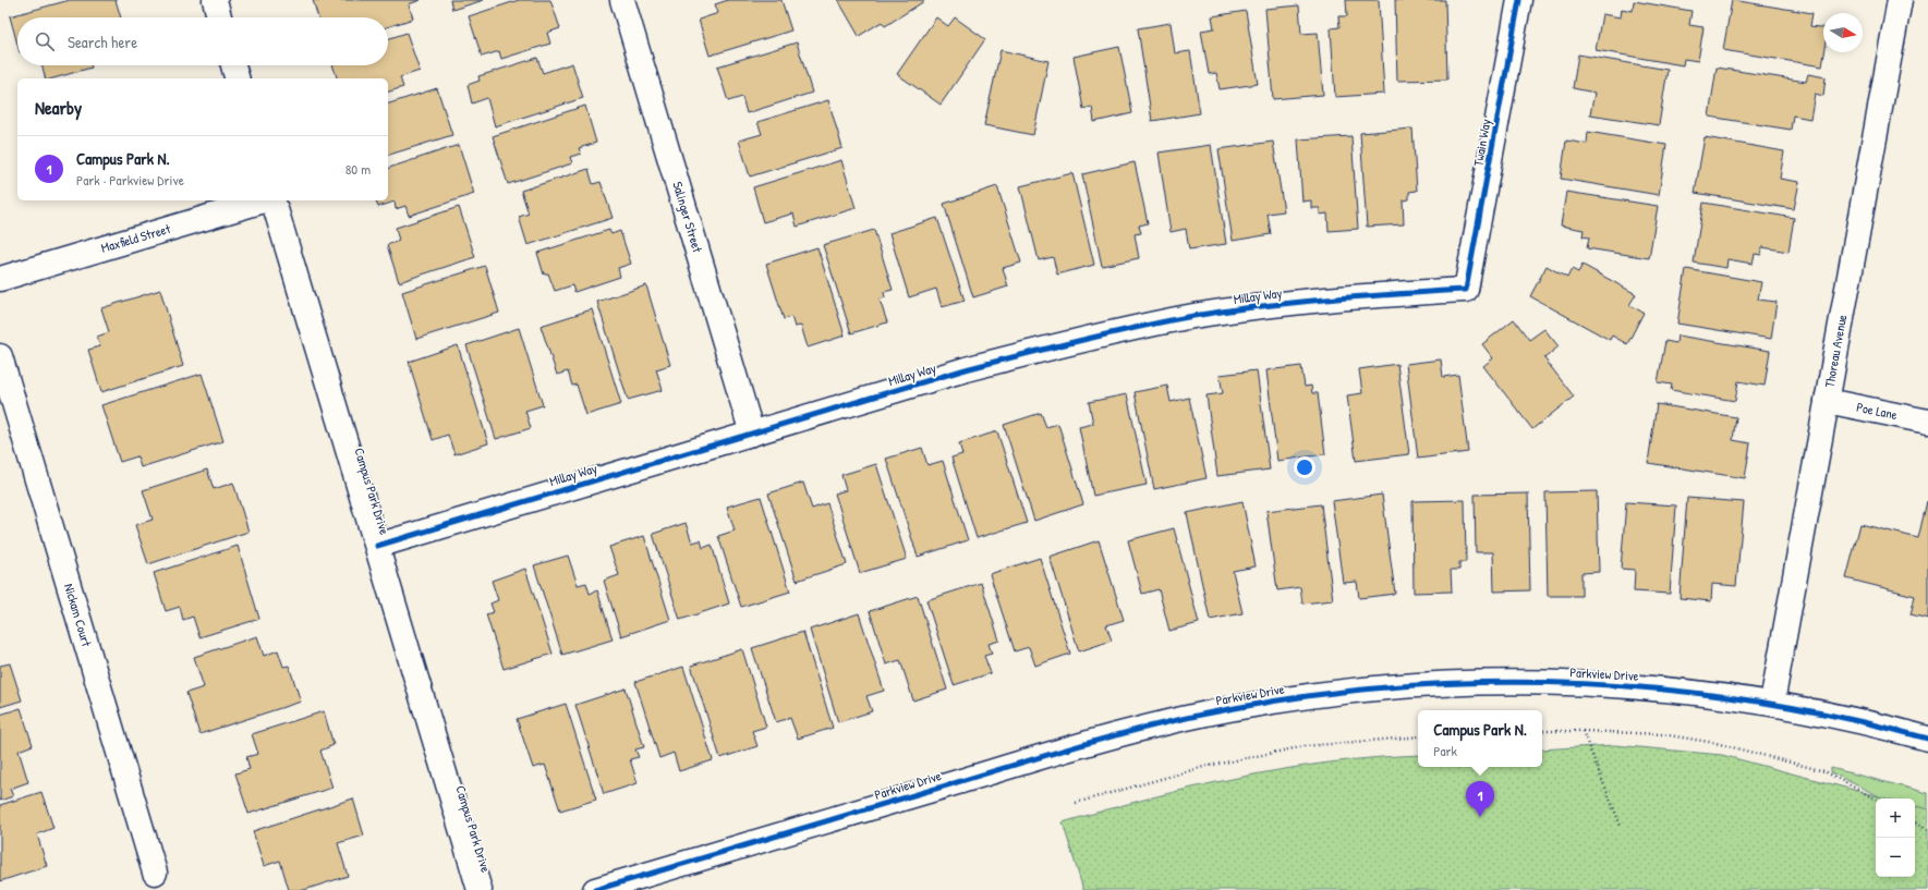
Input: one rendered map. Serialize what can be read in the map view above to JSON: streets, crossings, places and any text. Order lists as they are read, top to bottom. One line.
{"streets":{"street":["Twain Way","Salinger Street","Maxfield Street","Millay Way","Thoreau Avenue","Poe Lane","Campus Park Drive","Nickam Court","Parkview Drive"]},"crossings":[["Twain Way","Millay Way"],["Salinger Street","Millay Way"],["Millay Way","Campus Park Drive"],["Thoreau Avenue","Poe Lane"],["Thoreau Avenue","Parkview Drive"]],"north":"right","page":{"search":"Search here","heading":"Nearby","list":[{"mark":"1","name":"Campus Park N.","note":"Park · Parkview Drive","value":"80 m"}],"popup":["Campus Park N.","Park"],"pins":"1","map_buttons":["+","−"]}}
